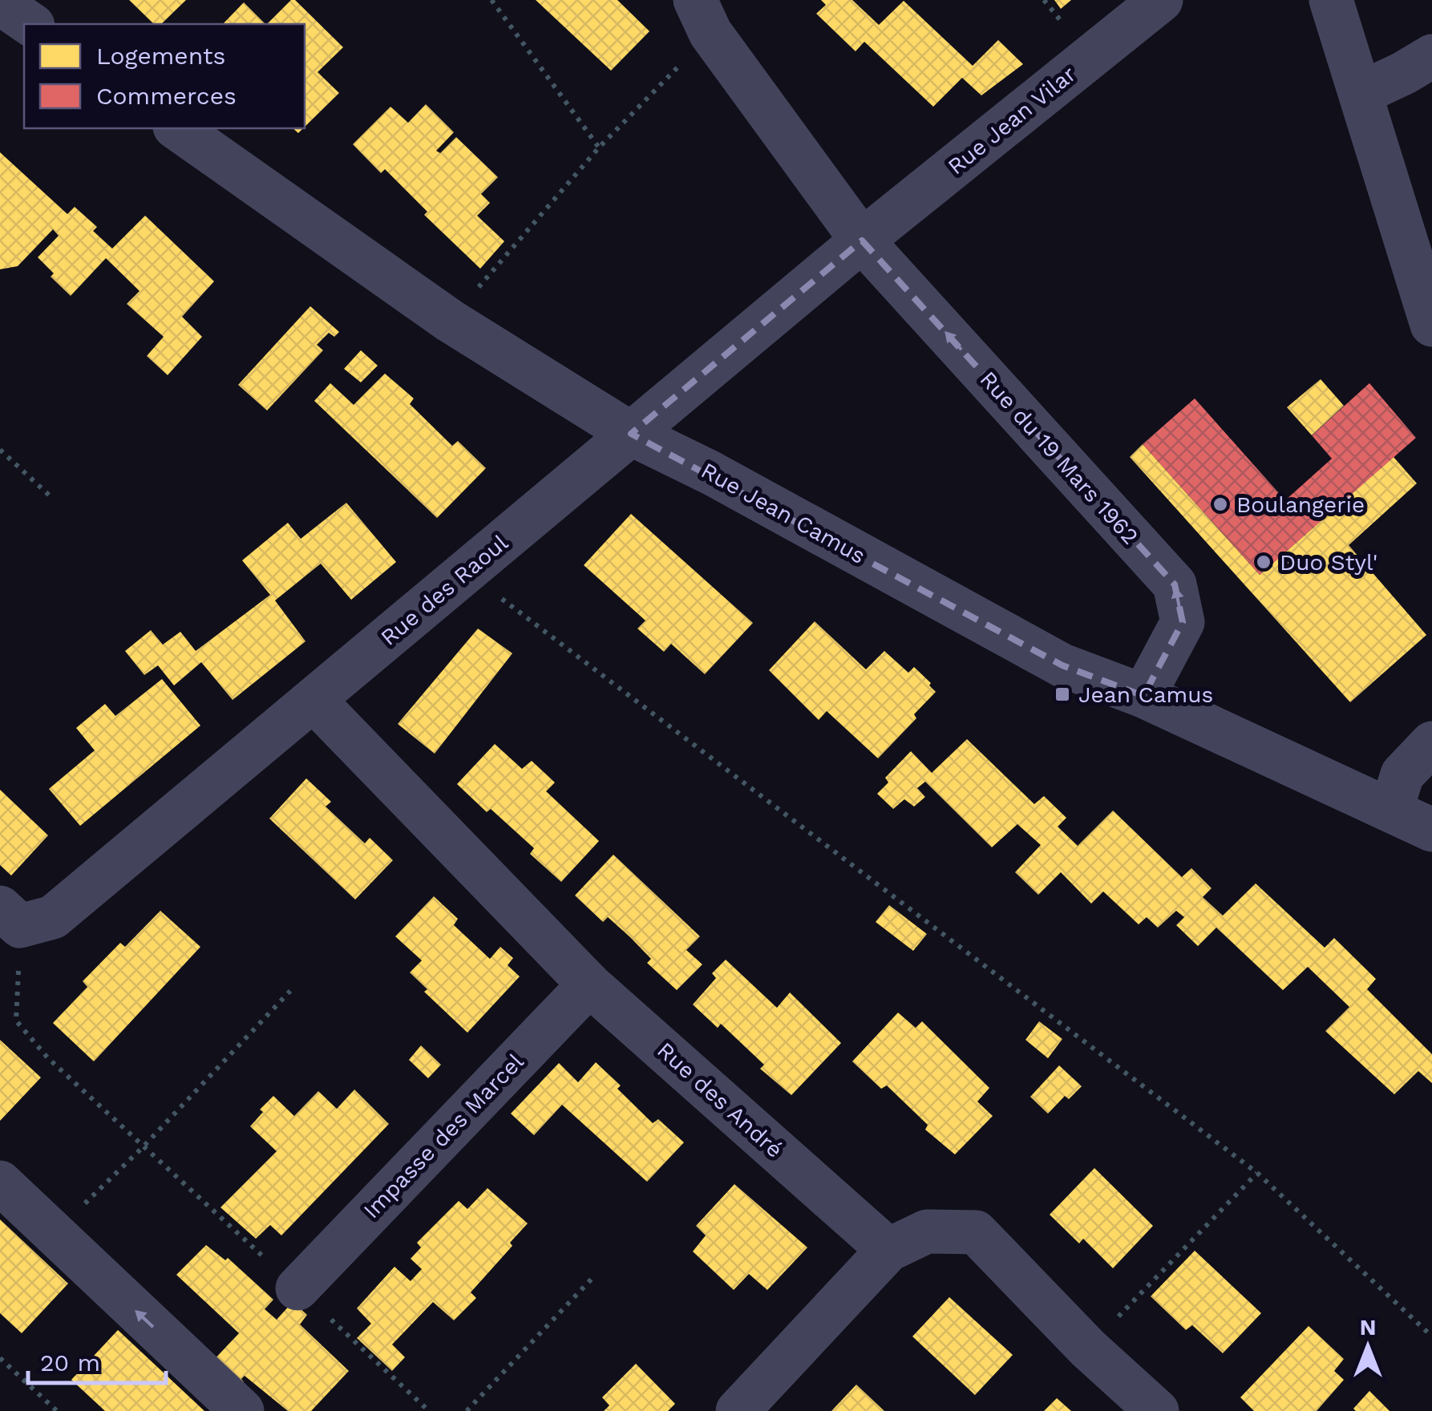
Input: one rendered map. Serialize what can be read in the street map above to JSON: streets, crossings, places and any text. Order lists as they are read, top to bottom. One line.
{"streets":{"street":["Rue Jean Vilar","Rue du 19 Mars 1962","Rue Jean Camus","Rue des Raoul","Rue des André","Impasse des Marcel"]},"crossings":[["Rue Jean Vilar","Rue du 19 Mars 1962"],["Rue Jean Vilar","Rue des Raoul"],["Rue du 19 Mars 1962","Rue Jean Camus"],["Rue du 19 Mars 1962","Rue des Raoul"],["Rue Jean Camus","Rue des Raoul"],["Rue des Raoul","Rue des André"],["Rue des André","Impasse des Marcel"]],"one_way":["Rue du 19 Mars 1962"],"places":{"other":["Boulangerie","Duo Styl'"],"transit":["Jean Camus"]},"legend":["Logements","Commerces"],"scale_bar":"20 m","north":"top"}
